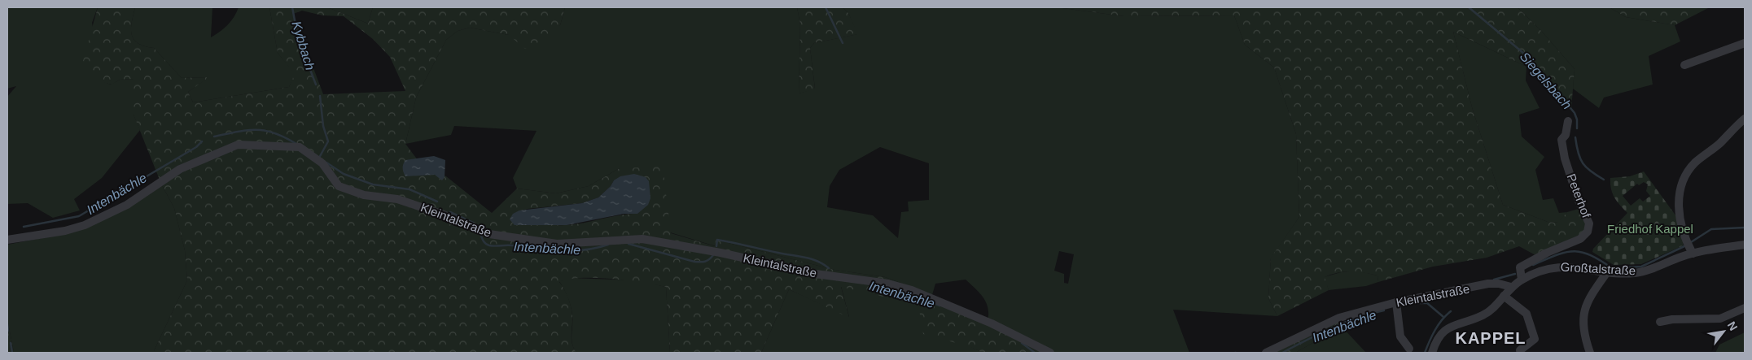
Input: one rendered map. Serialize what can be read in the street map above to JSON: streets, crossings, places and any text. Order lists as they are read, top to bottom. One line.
{"streets":{"street":["Peterhof","Kleintalstraße","Großtalstraße"]},"crossings":[["Peterhof","Großtalstraße"],["Kleintalstraße","Großtalstraße"]],"districts":["KAPPEL"],"water":["Kybbach","Siegelsbach","Intenbächle"],"parks":["Friedhof Kappel"],"north":"top right"}
